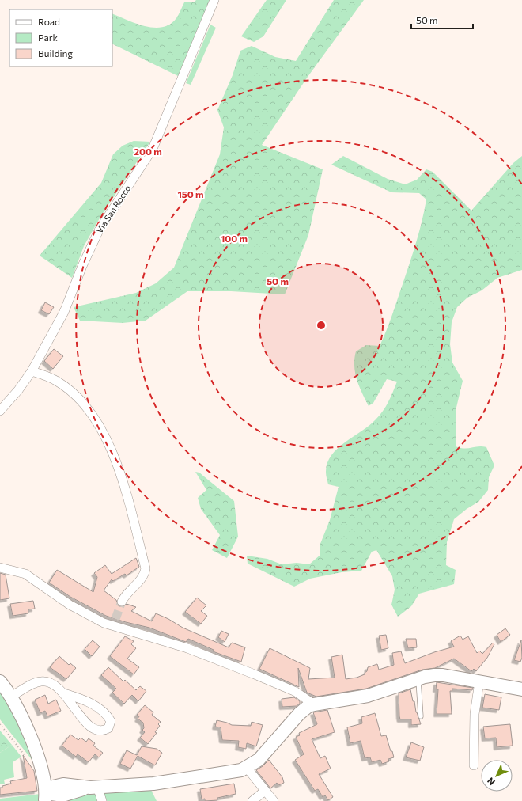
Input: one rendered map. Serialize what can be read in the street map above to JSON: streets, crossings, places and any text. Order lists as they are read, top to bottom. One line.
{"streets":{"street":["Via San Rocco"]},"legend":["Road","Park","Building"],"scale_bar":"50 m","north":"bottom left","rings":["200 m","150 m","100 m","50 m"]}
